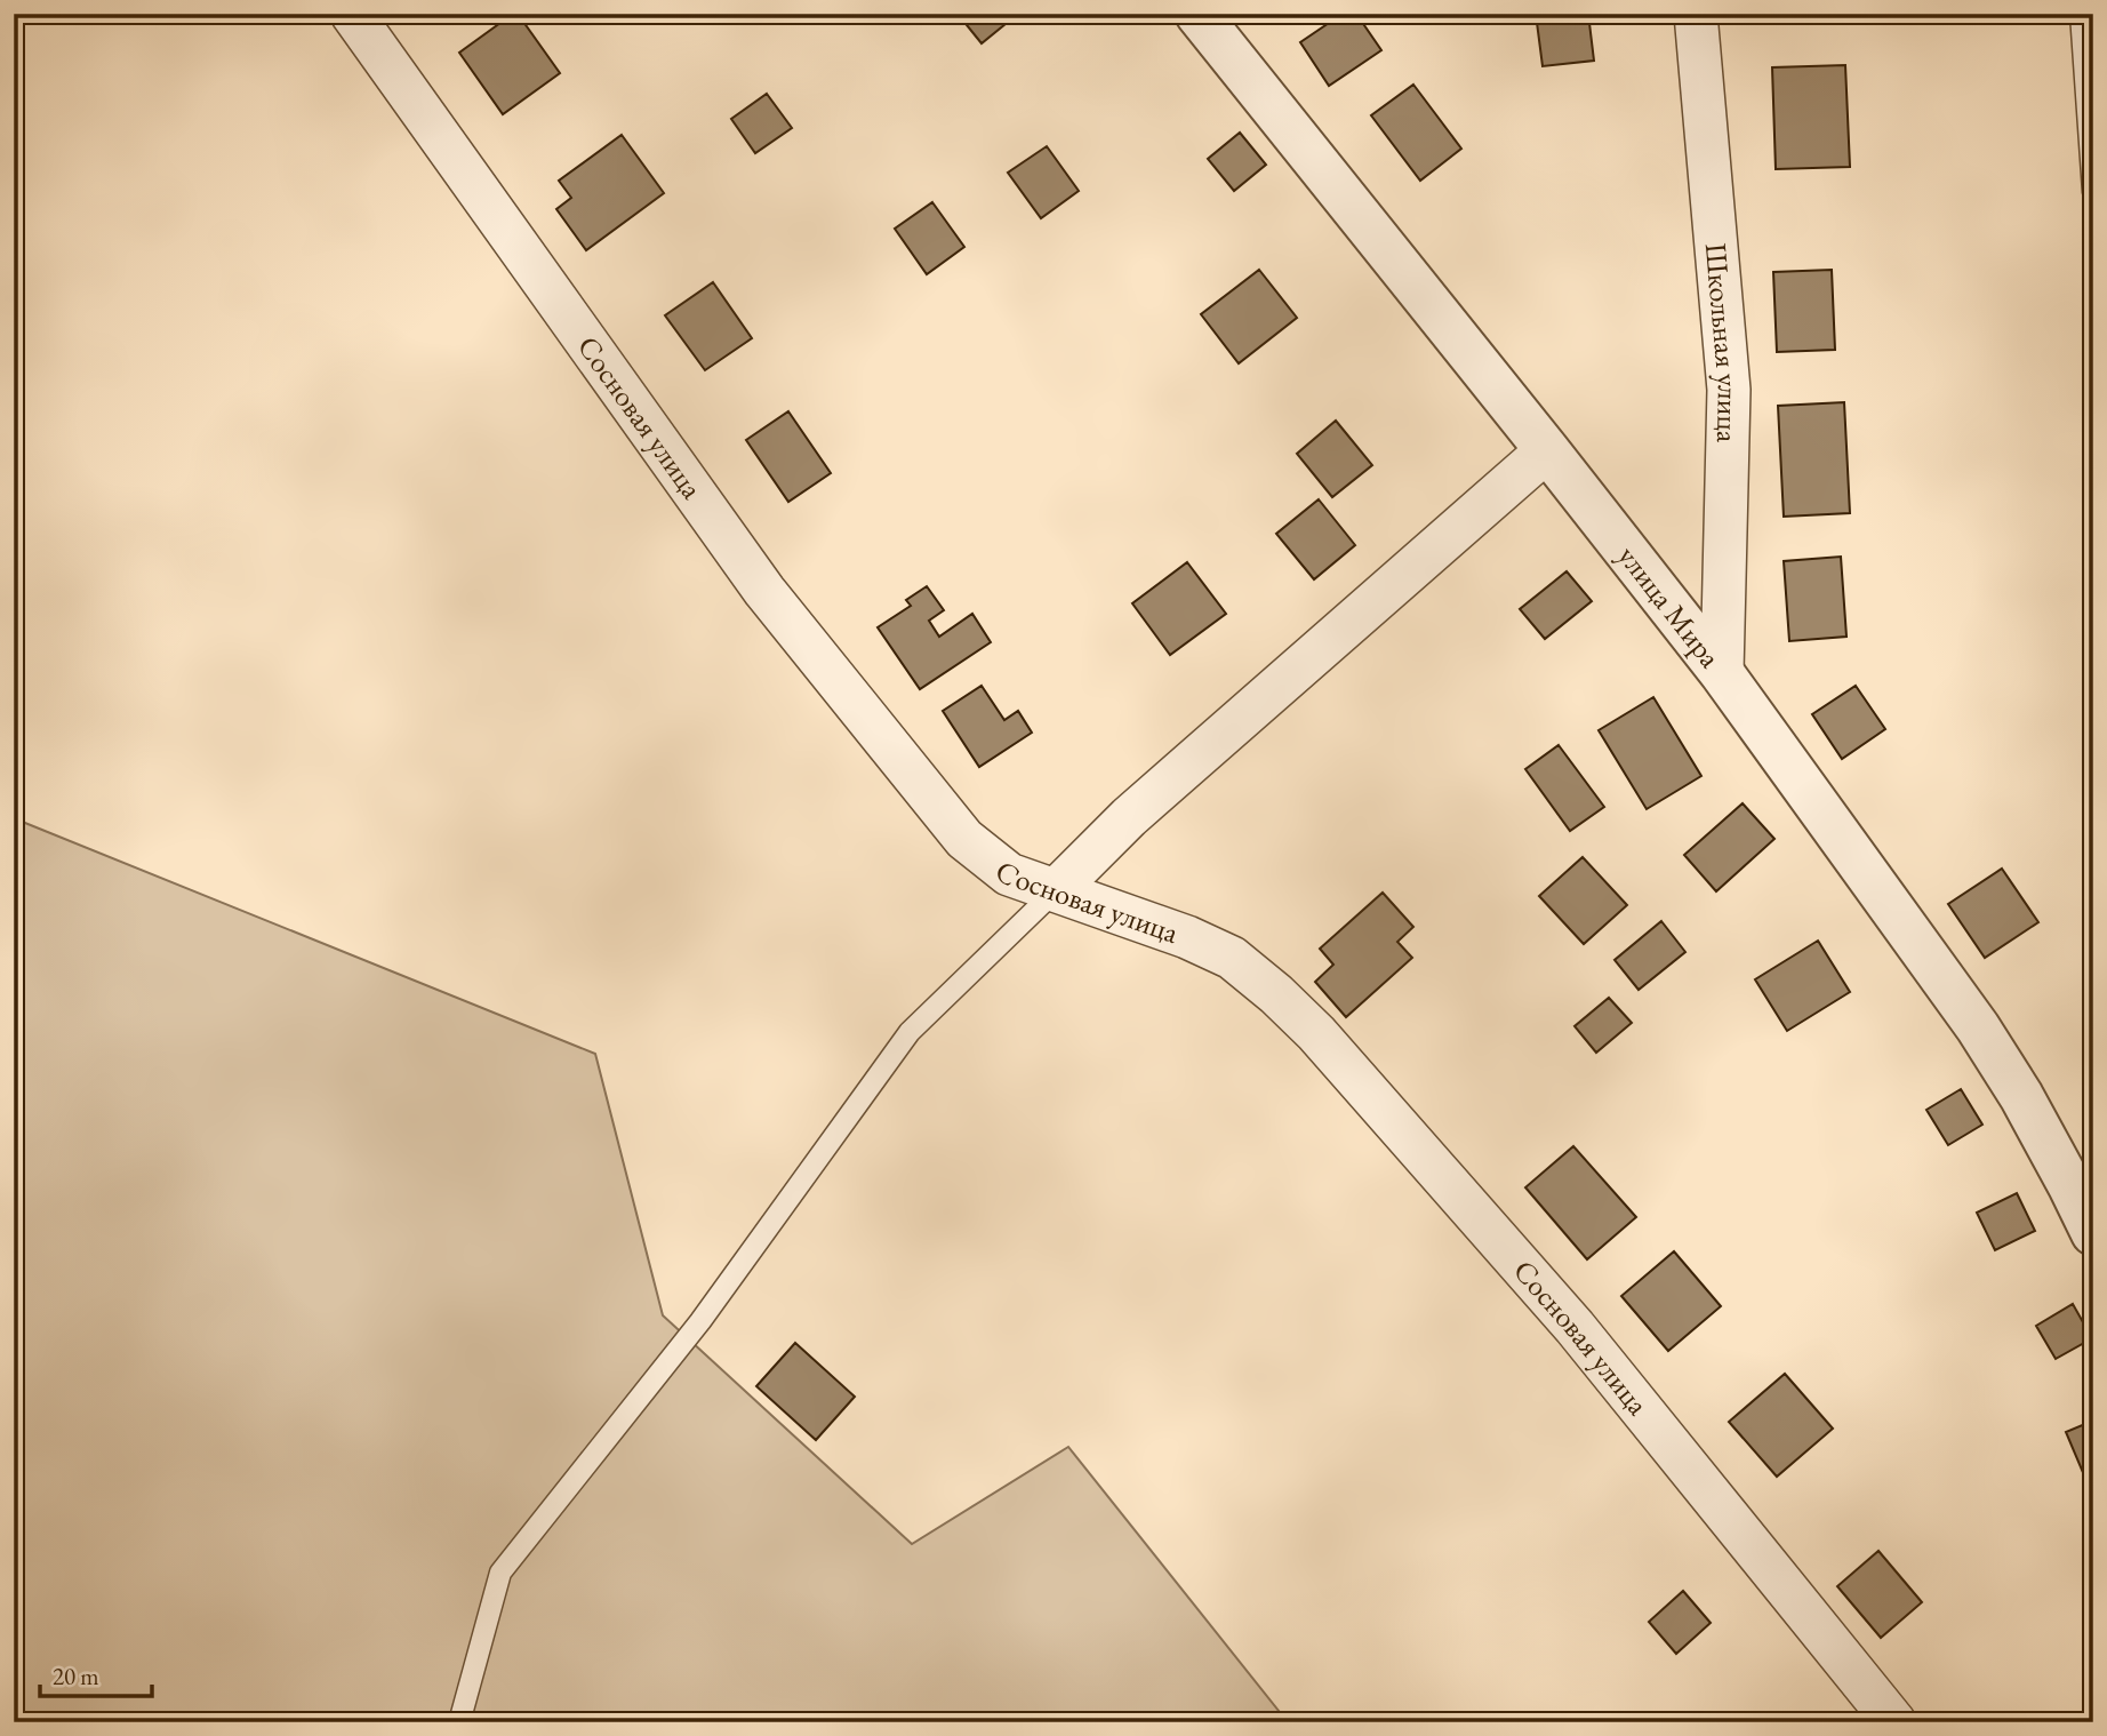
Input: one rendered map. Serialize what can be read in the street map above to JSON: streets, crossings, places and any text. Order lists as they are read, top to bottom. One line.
{"streets":{"street":["Школьная улица","Сосновая улица","улица Мира"]},"crossings":[["Школьная улица","улица Мира"]],"scale_bar":"20 m"}
